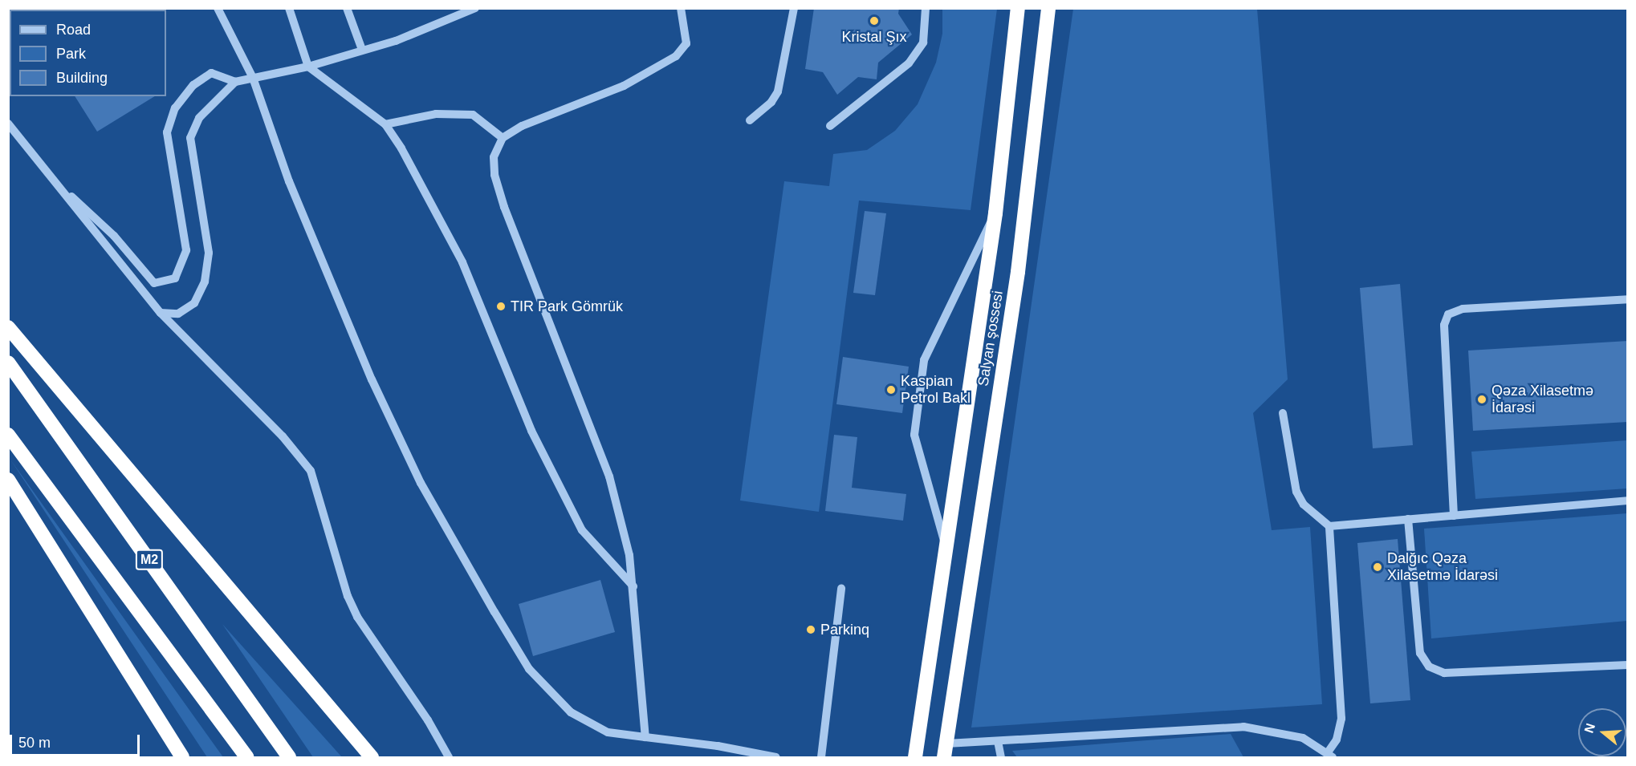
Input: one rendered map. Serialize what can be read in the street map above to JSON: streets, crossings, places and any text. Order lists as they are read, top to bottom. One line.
{"streets":{"highway":["Salyan şossesi","M2"]},"places":["Kristal Şıx","TIR Park Gömrük","Kaspian Petrol Bakl","Qəza Xilasetmə İdarəsi","Dalğıc Qəza Xilasetmə İdarəsi","Parkinq"],"legend":["Road","Park","Building"],"scale_bar":"50 m","north":"left"}
